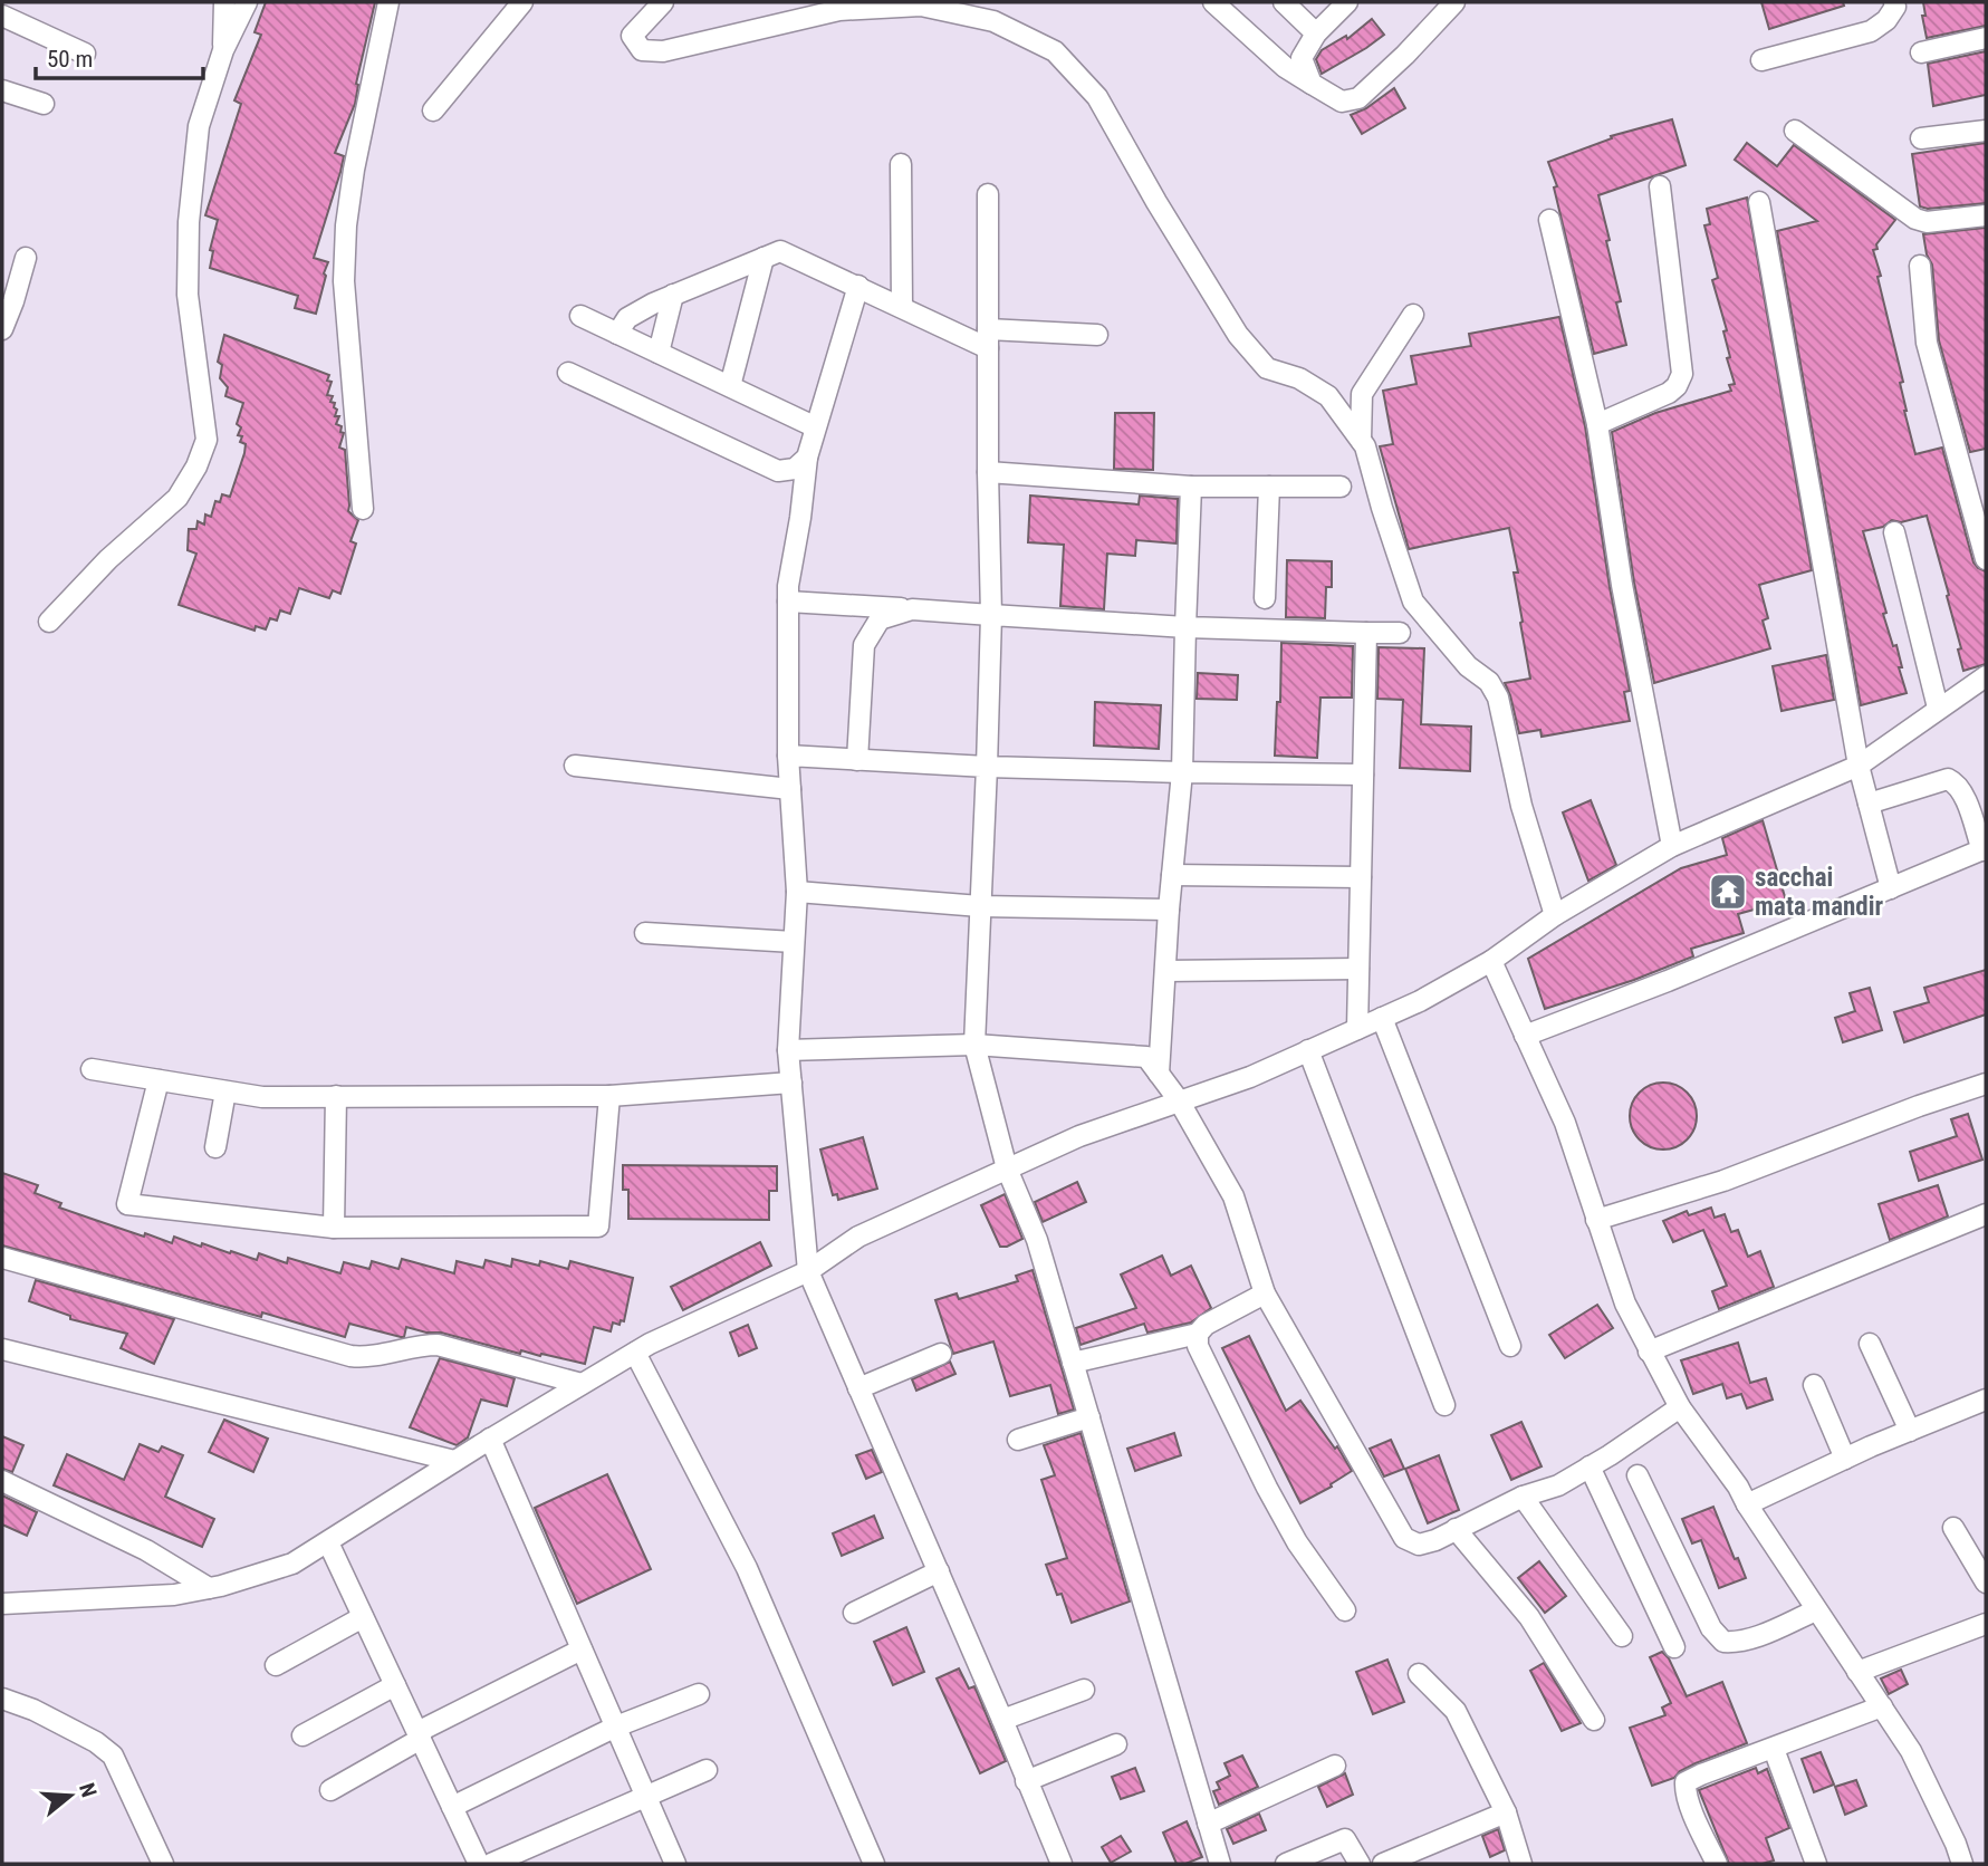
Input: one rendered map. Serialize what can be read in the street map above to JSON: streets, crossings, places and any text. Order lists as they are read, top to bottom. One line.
{"places":{"temple":["sacchai mata mandir"]},"scale_bar":"50 m","north":"right"}
